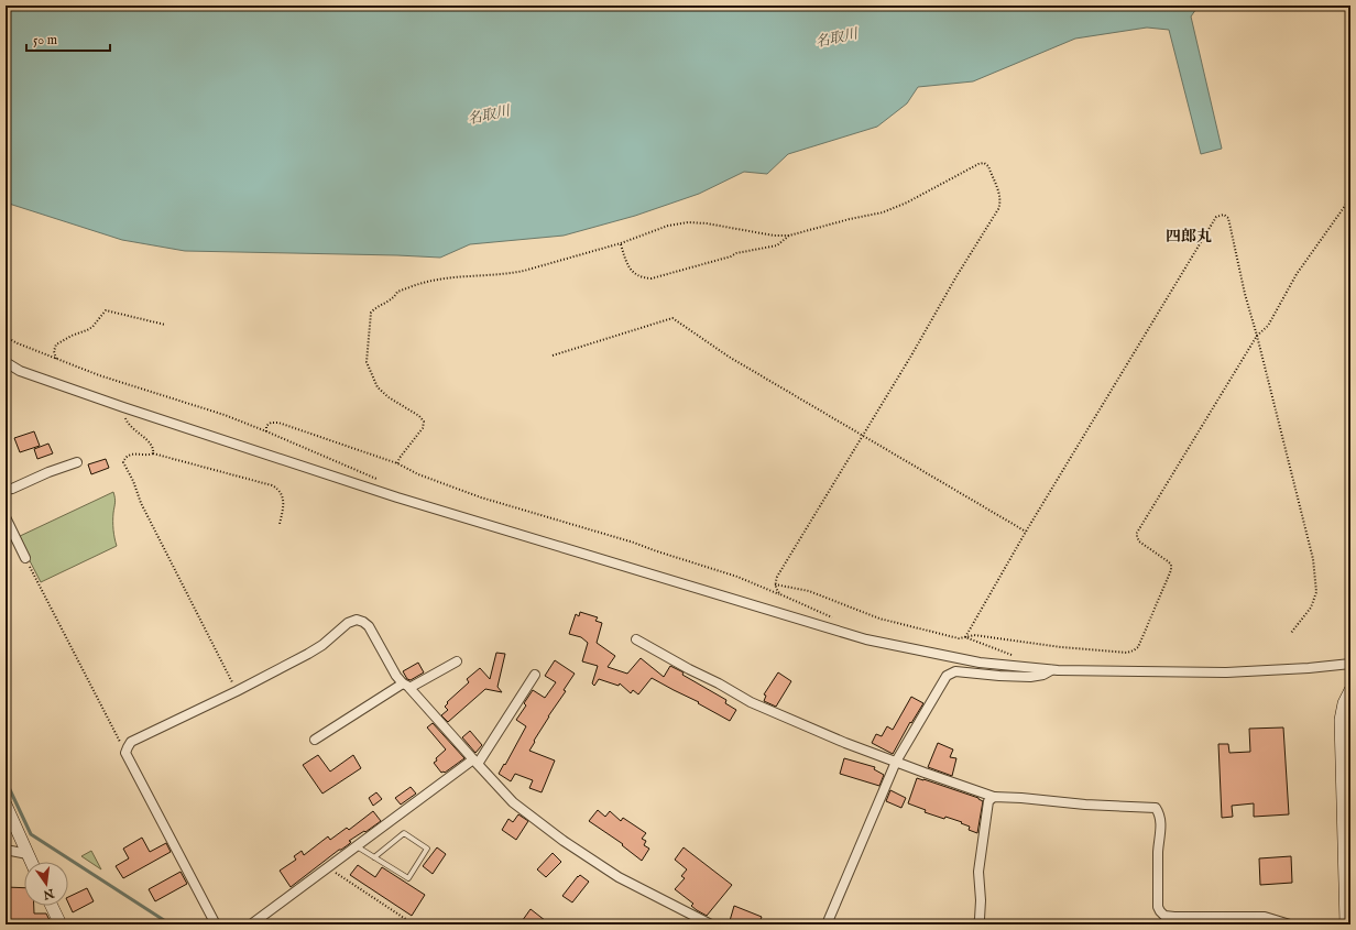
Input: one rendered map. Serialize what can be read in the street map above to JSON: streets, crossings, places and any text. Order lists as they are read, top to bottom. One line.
{"districts":["四郎丸"],"water":["名取川"],"scale_bar":"50 m","north":"bottom"}
